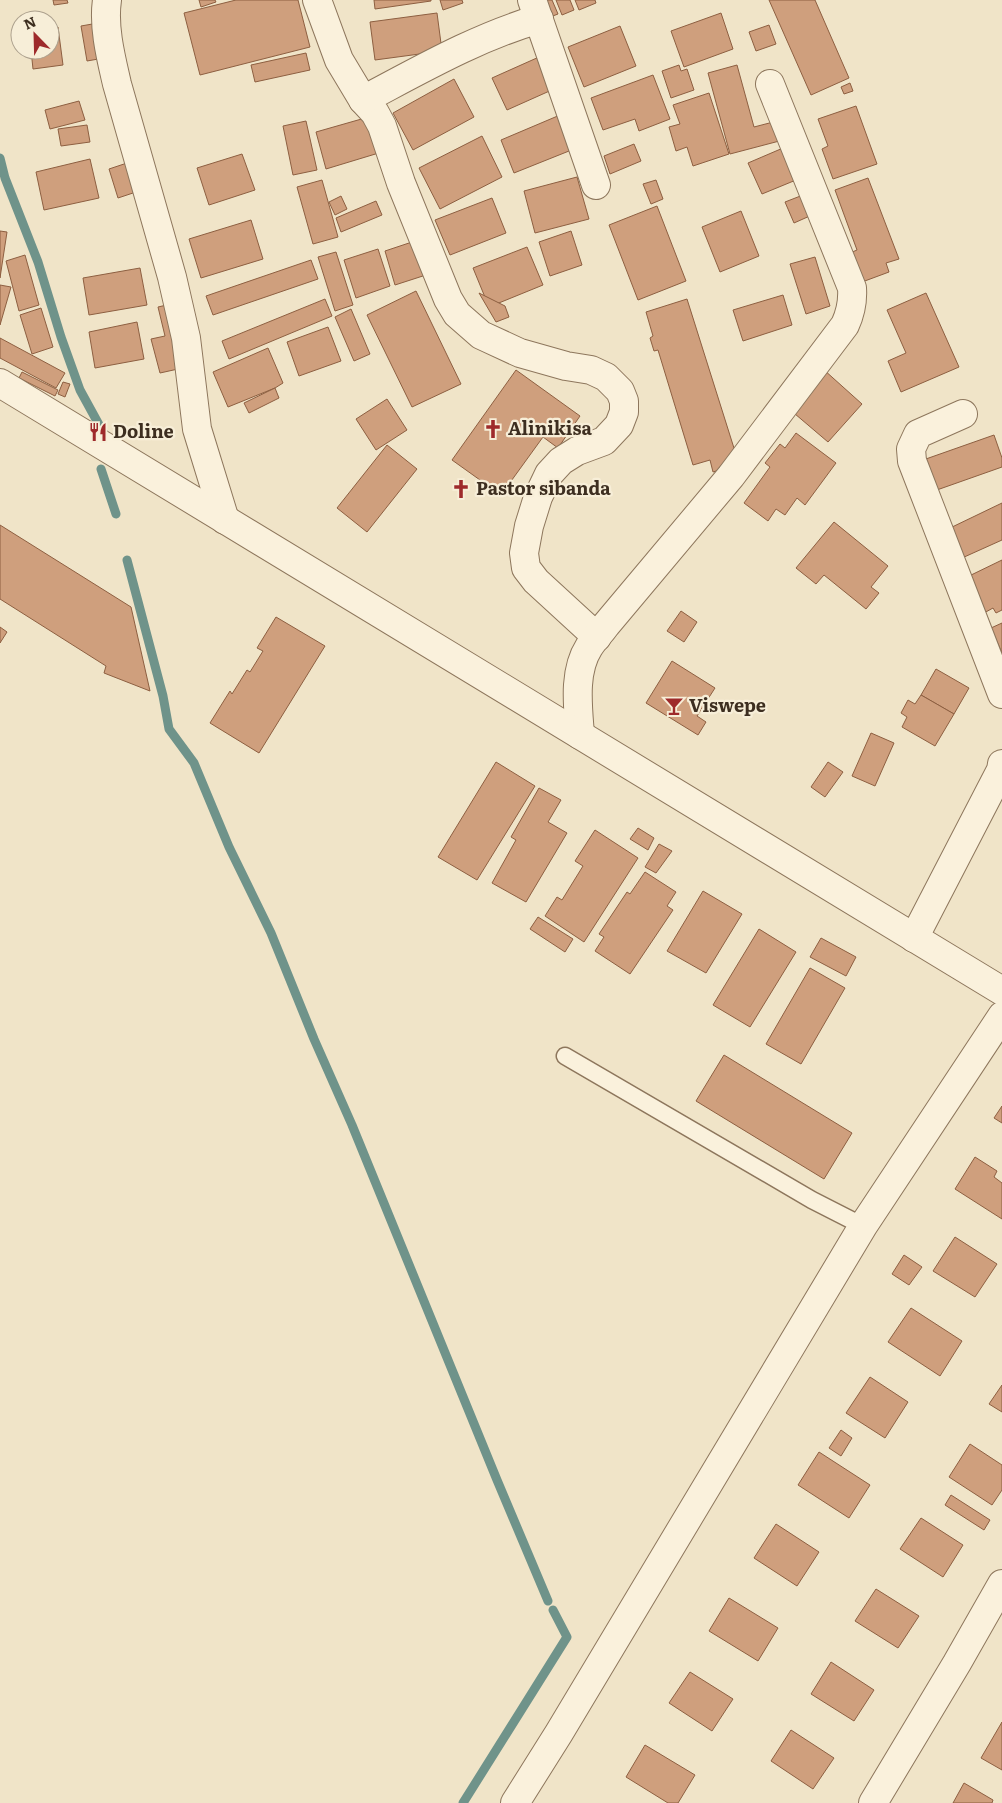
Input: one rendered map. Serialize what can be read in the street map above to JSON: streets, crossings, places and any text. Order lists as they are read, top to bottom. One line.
{"places":{"church":["Alinikisa","Pastor sibanda"],"restaurant":["Doline"],"bar":["Viswepe"]},"north":"top left"}
